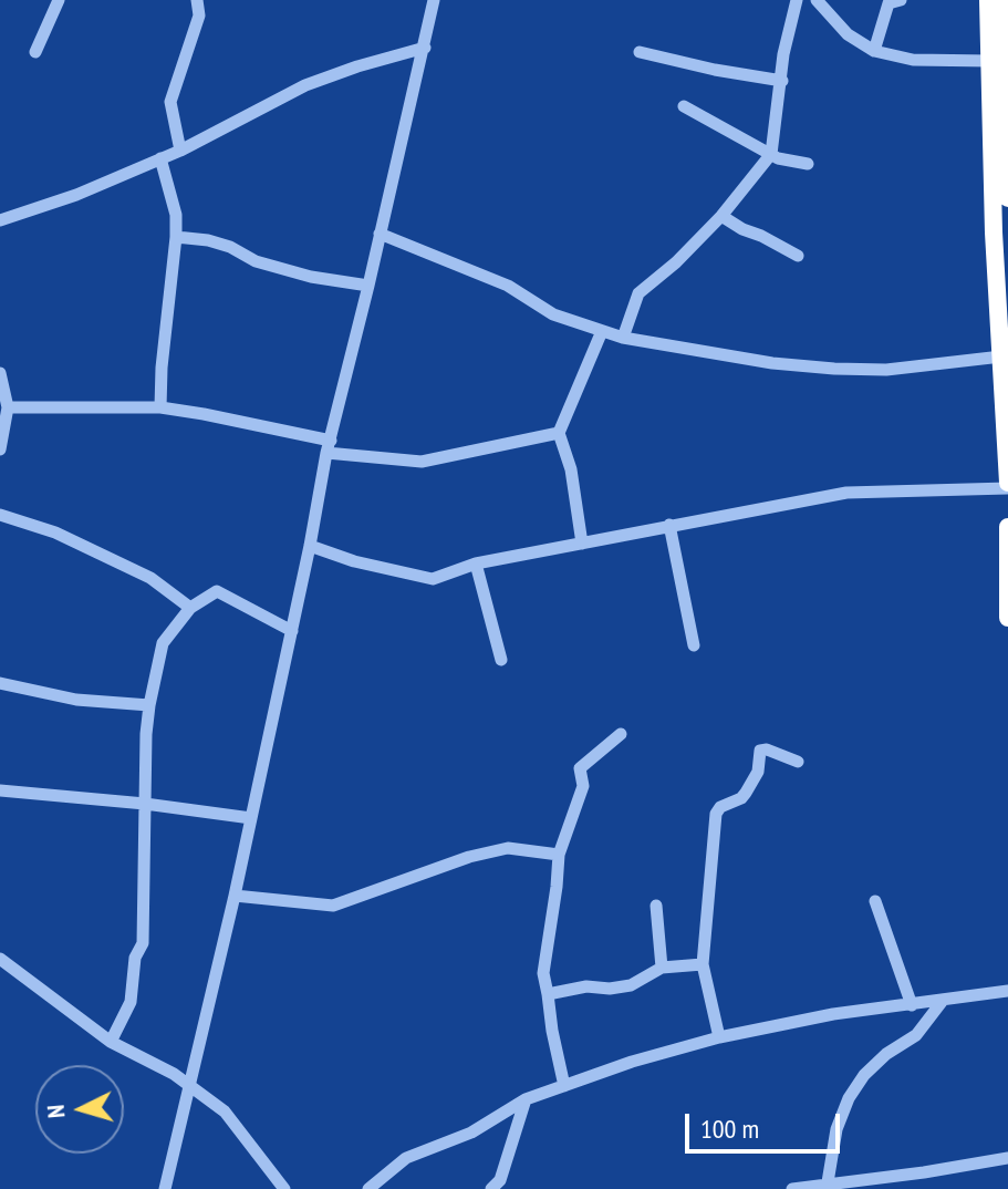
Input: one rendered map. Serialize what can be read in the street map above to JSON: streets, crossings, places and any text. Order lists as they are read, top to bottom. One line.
{"scale_bar":"100 m","north":"left"}
